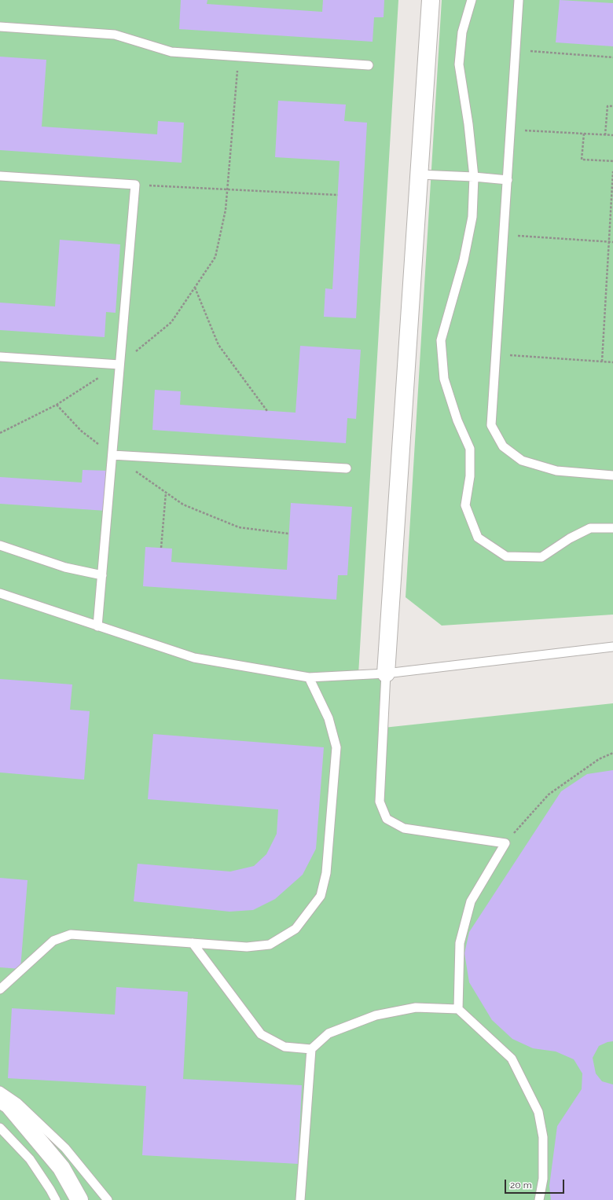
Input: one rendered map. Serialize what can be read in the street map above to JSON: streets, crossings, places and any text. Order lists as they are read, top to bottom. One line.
{"scale_bar":"20 m"}
